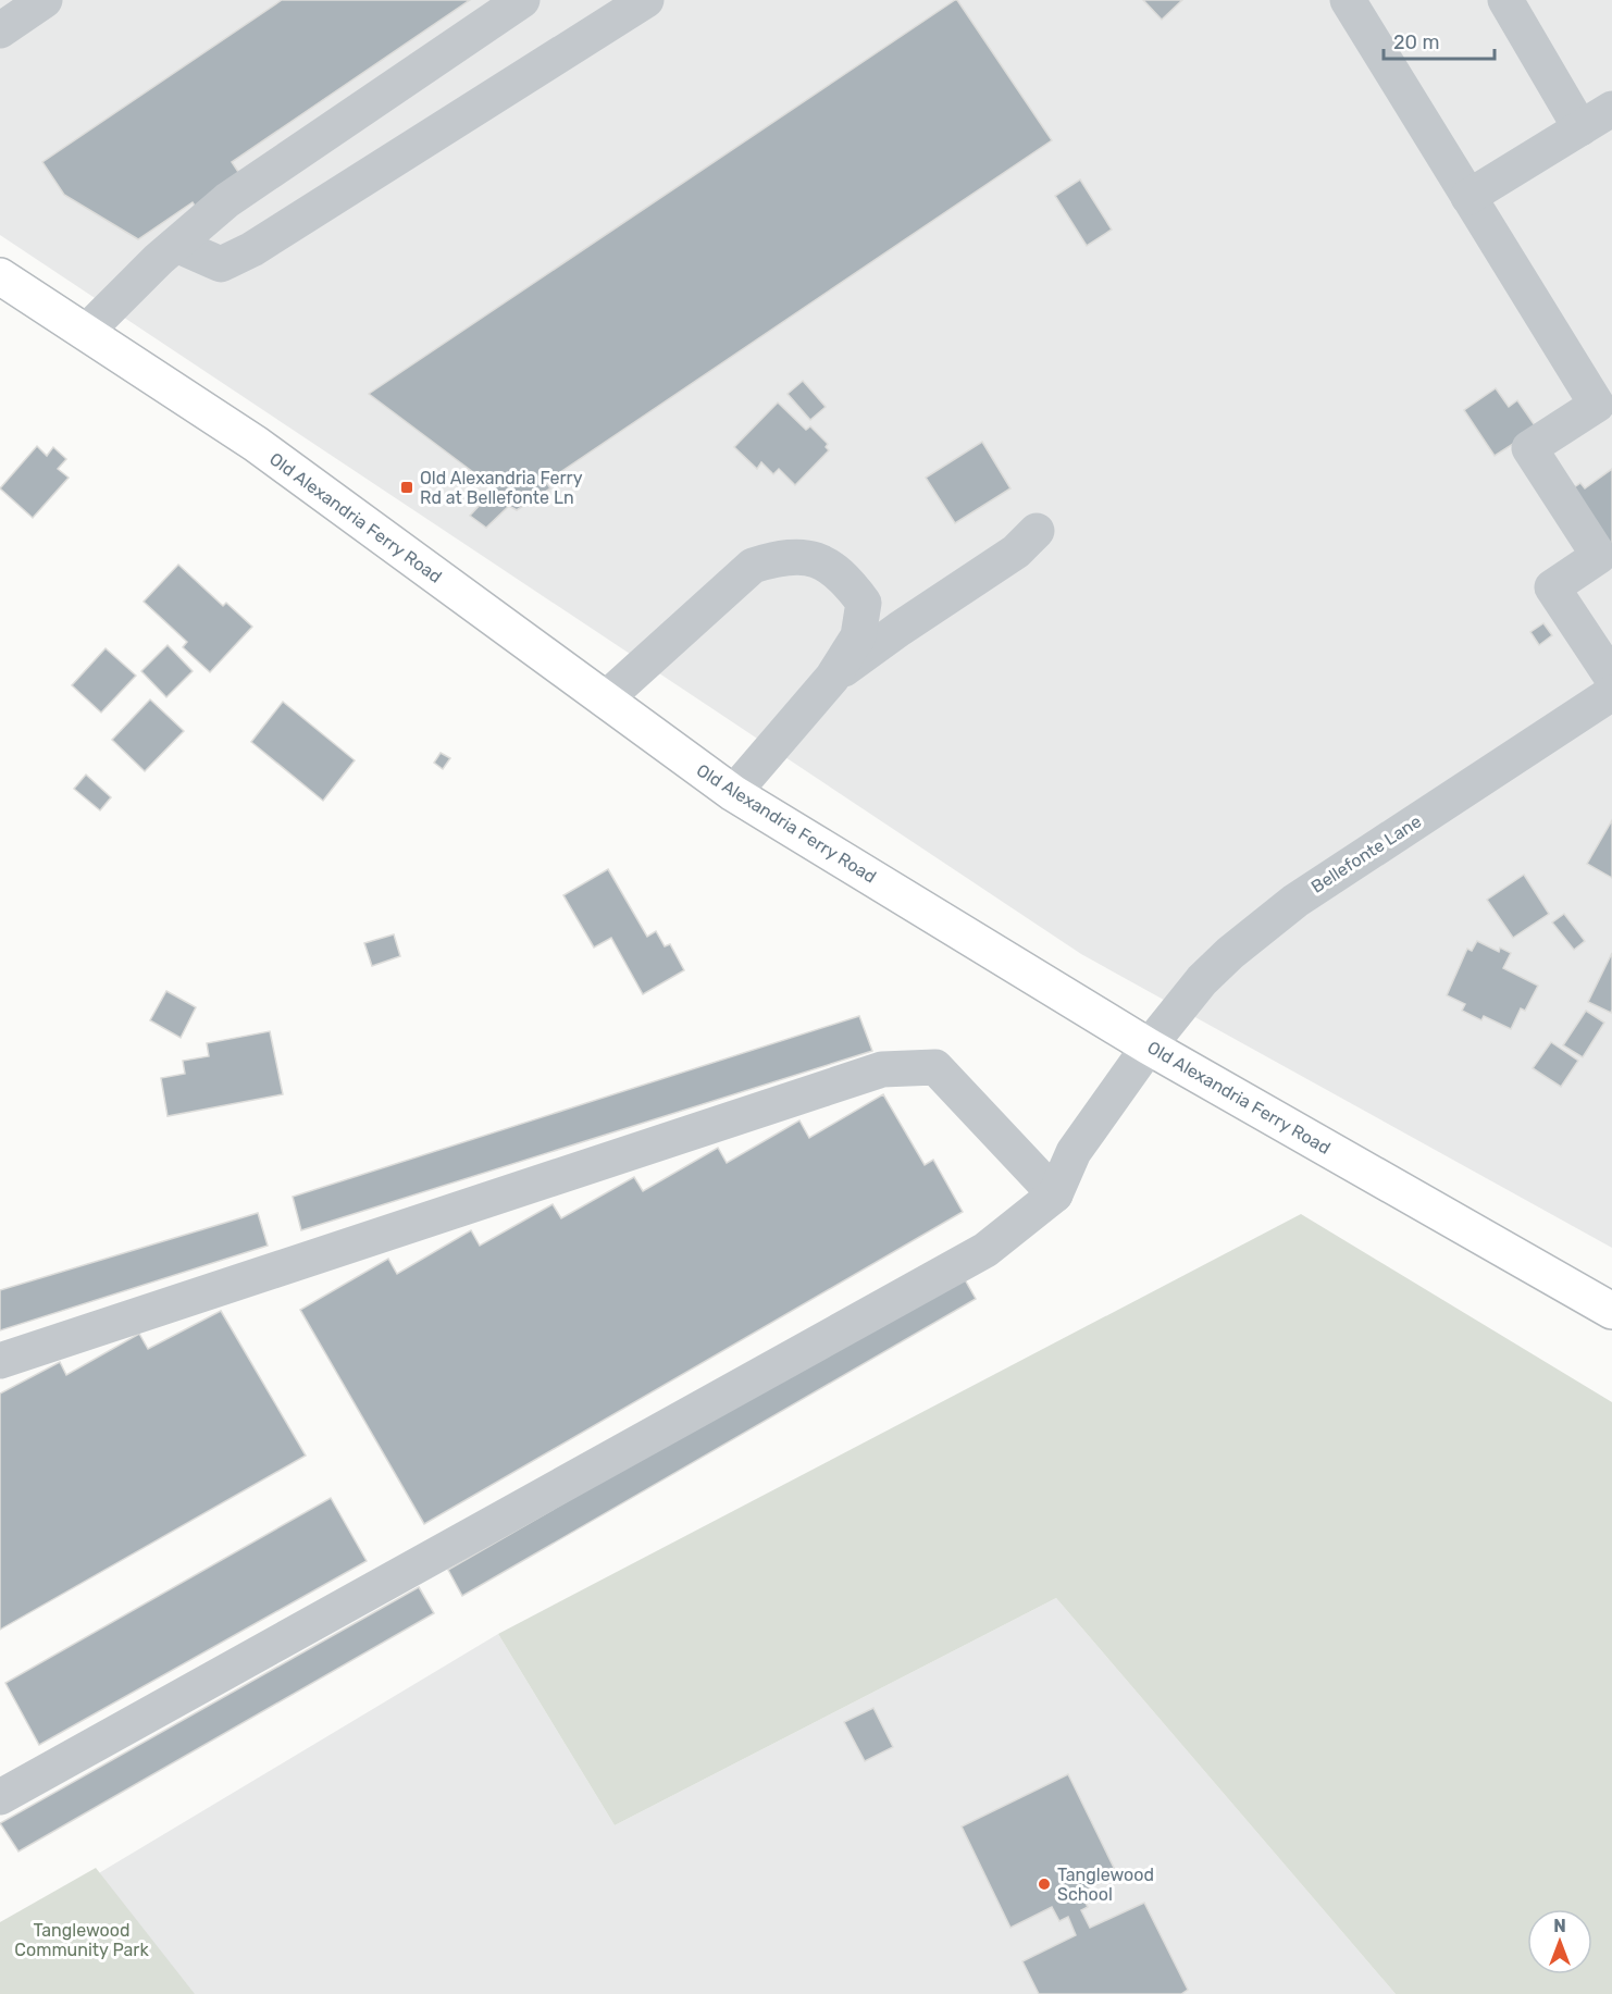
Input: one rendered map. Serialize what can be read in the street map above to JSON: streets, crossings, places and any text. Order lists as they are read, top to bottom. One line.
{"streets":{"main road":["Old Alexandria Ferry Road"],"street":["Bellefonte Lane"]},"crossings":[["Old Alexandria Ferry Road","Bellefonte Lane"]],"parks":["Tanglewood Community Park"],"places":{"transit":["Old Alexandria Ferry Rd at Bellefonte Ln"],"other":["Tanglewood School"]},"scale_bar":"20 m","north":"top"}
